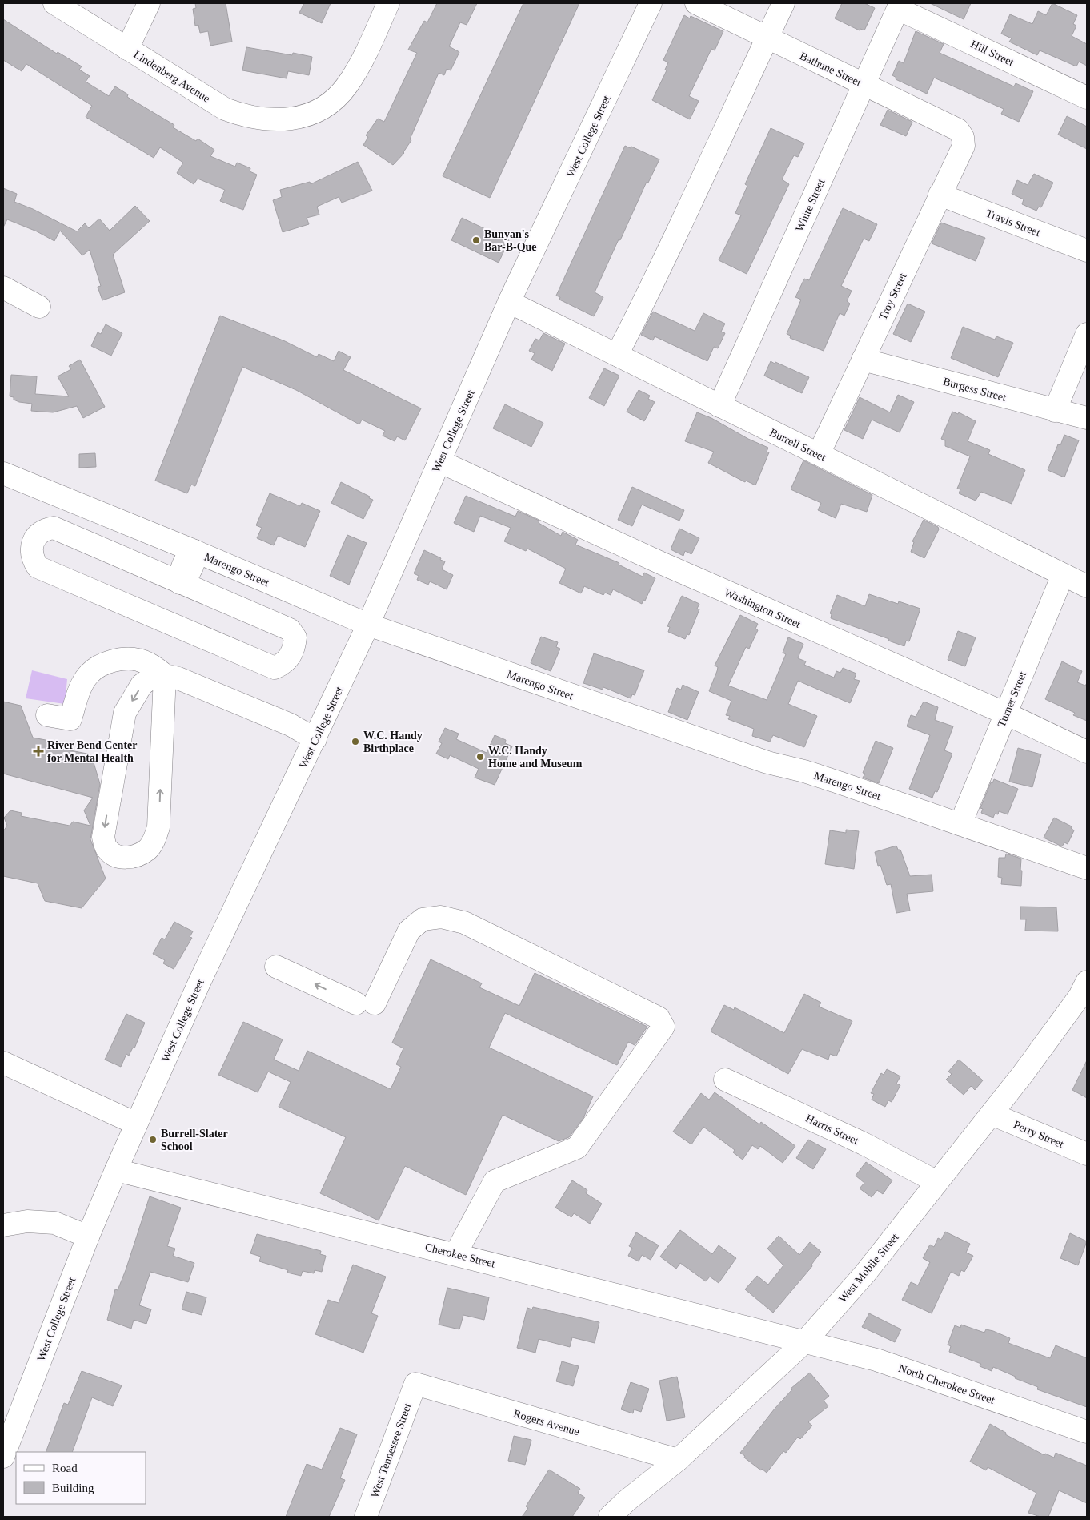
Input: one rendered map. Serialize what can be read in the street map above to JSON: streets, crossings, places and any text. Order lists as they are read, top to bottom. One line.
{"streets":{"street":["Hill Street","Bathune Street","Lindenberg Avenue","West College Street","White Street","Travis Street","Troy Street","Burgess Street","Burrell Street","Marengo Street","Washington Street","Turner Street","Harris Street","Perry Street","Cherokee Street","West Mobile Street","North Cherokee Street","Rogers Avenue","West Tennessee Street"]},"crossings":[["Hill Street","White Street"],["Bathune Street","White Street"],["Bathune Street","Troy Street"],["West College Street","Burrell Street"],["West College Street","Marengo Street"],["West College Street","Washington Street"],["West College Street","Cherokee Street"],["White Street","Burrell Street"],["Travis Street","Troy Street"],["Troy Street","Burgess Street"],["Troy Street","Burrell Street"],["Burrell Street","Turner Street"],["Marengo Street","Turner Street"],["Washington Street","Turner Street"],["Harris Street","West Mobile Street"],["Perry Street","West Mobile Street"],["Cherokee Street","West Mobile Street"],["Cherokee Street","North Cherokee Street"],["West Mobile Street","North Cherokee Street"],["West Mobile Street","Rogers Avenue"],["Rogers Avenue","West Tennessee Street"]],"places":{"other":["Bunyan's Bar-B-Que","W.C. Handy Birthplace","W.C. Handy Home and Museum","Burrell-Slater School"],"health":["River Bend Center for Mental Health"]},"legend":["Road","Building"]}
